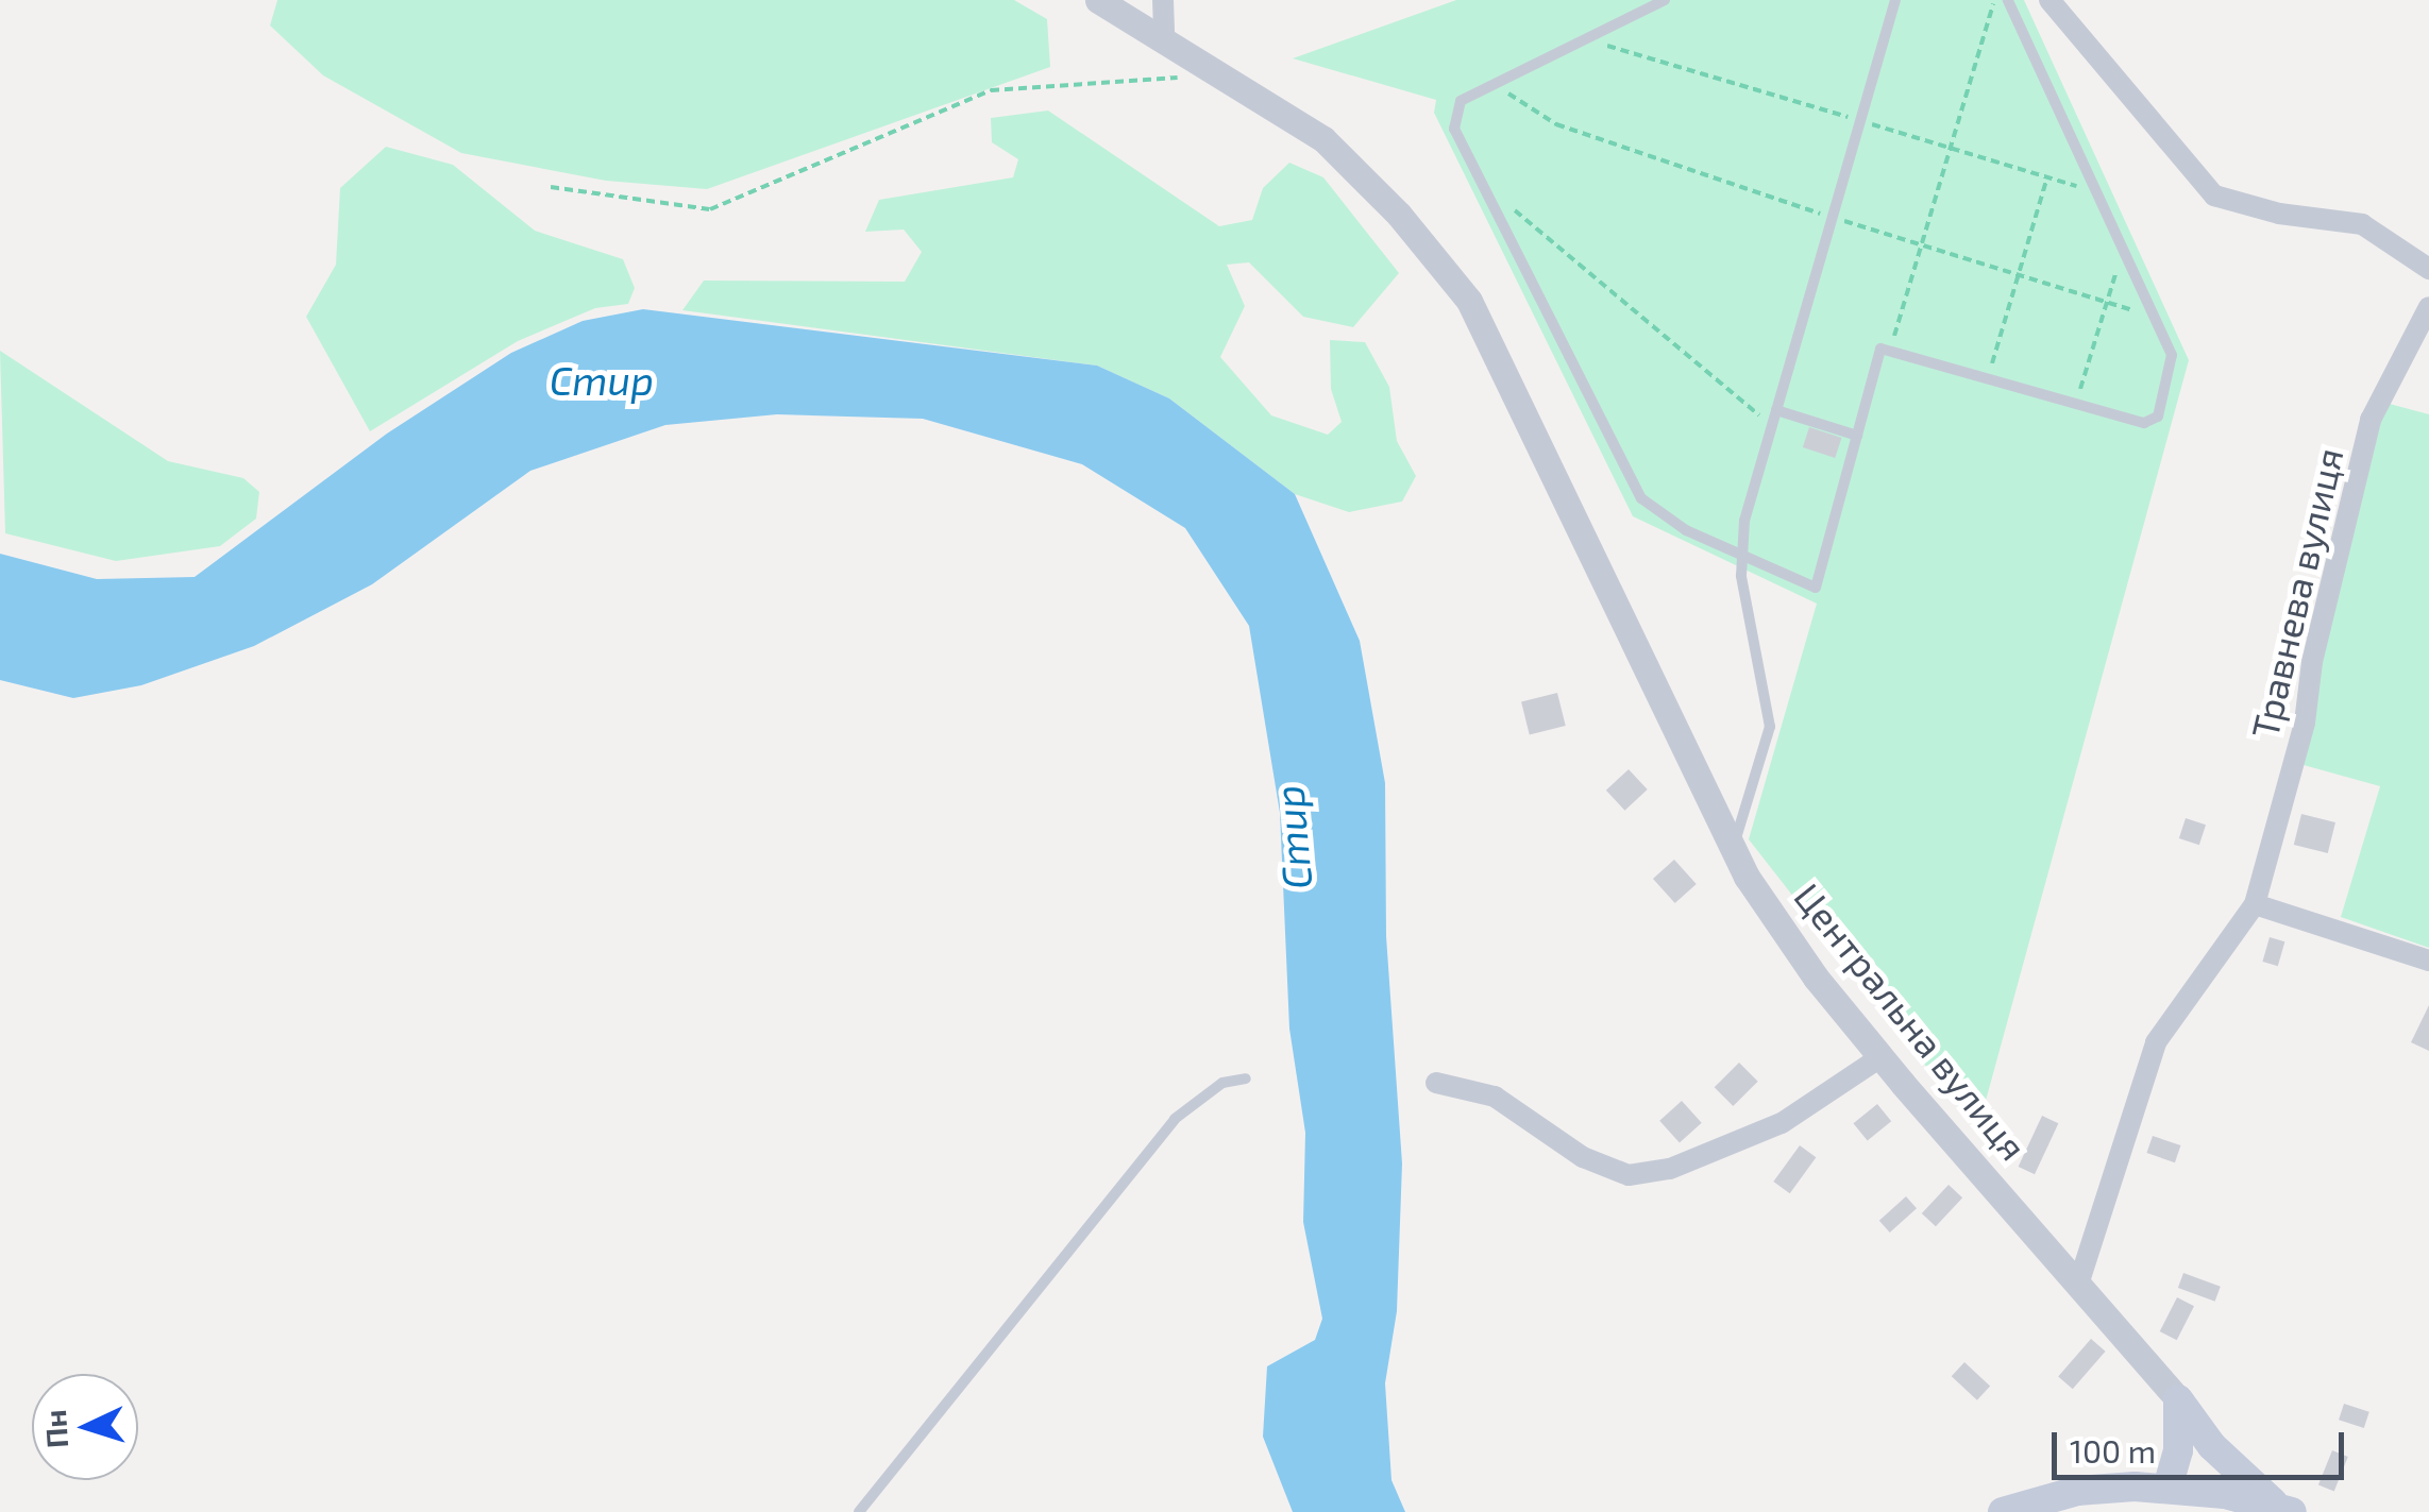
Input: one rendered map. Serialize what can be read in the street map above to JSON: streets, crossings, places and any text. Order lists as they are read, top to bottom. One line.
{"streets":{"street":["Травнева вулиця","Центральна вулиця"]},"crossings":[["Травнева вулиця","Центральна вулиця"]],"water":["Стир"],"scale_bar":"100 m","north":"left"}
